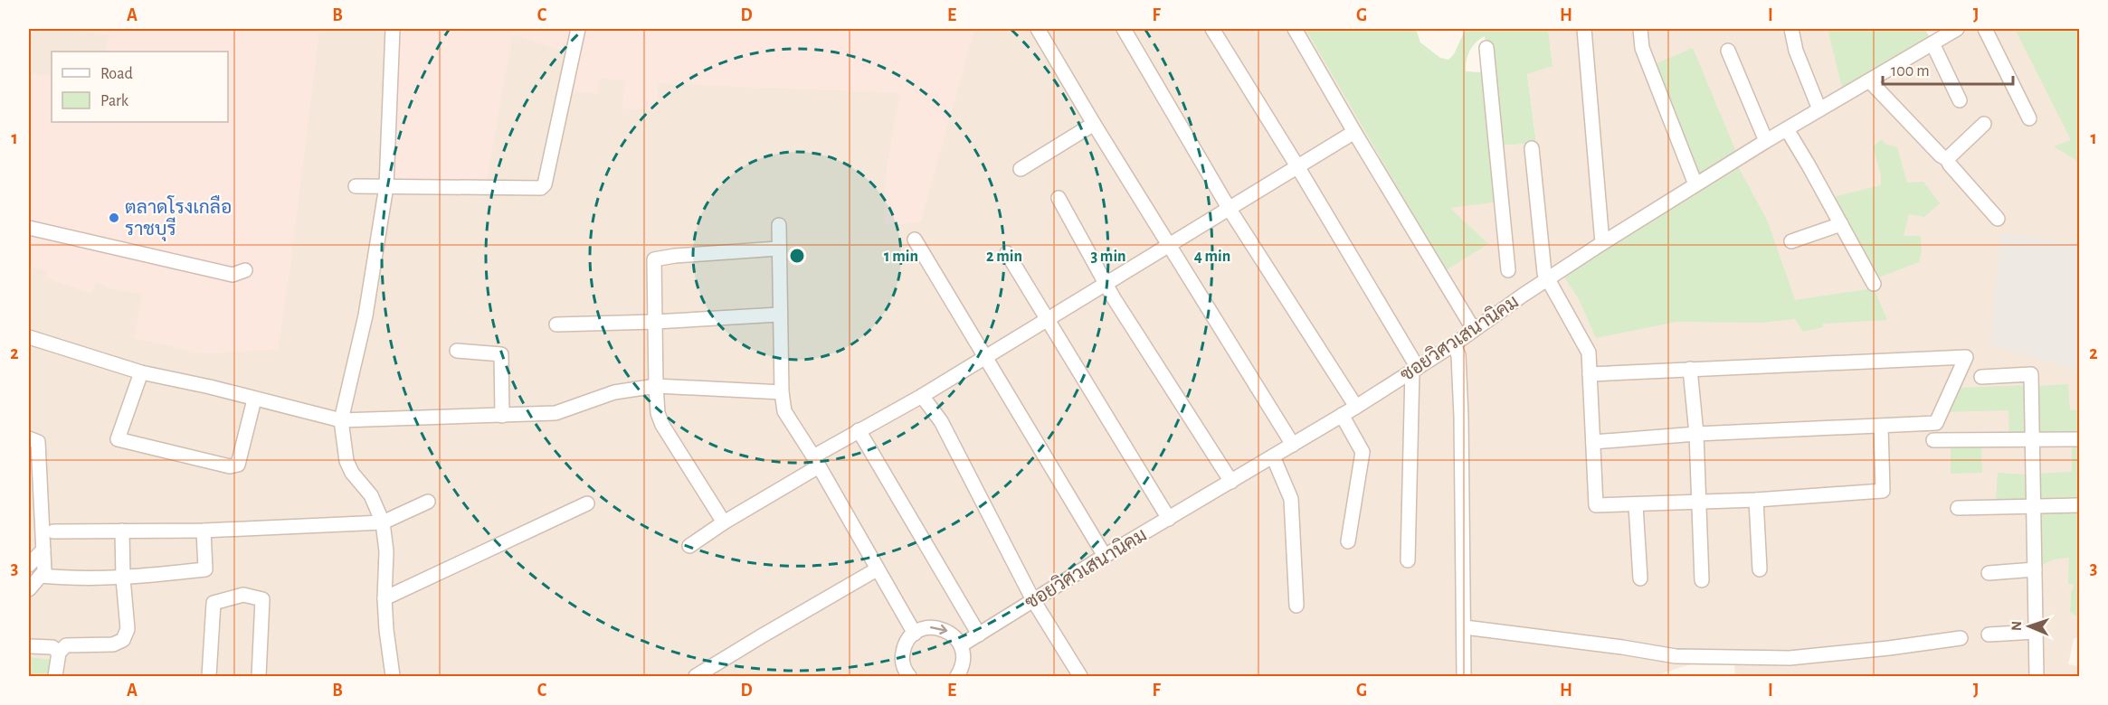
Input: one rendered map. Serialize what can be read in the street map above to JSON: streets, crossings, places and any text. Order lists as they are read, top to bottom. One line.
{"streets":{"street":["ซอยวิศวเสนานิคม"]},"places":["ตลาดโรงเกลือ ราชบุรี"],"legend":["Road","Park"],"scale_bar":"100 m","north":"left","grid":{"columns":["A","B","C","D","E","F","G","H","I","J"],"rows":["1","2","3"]},"rings":["1 min","2 min","3 min","4 min"]}
